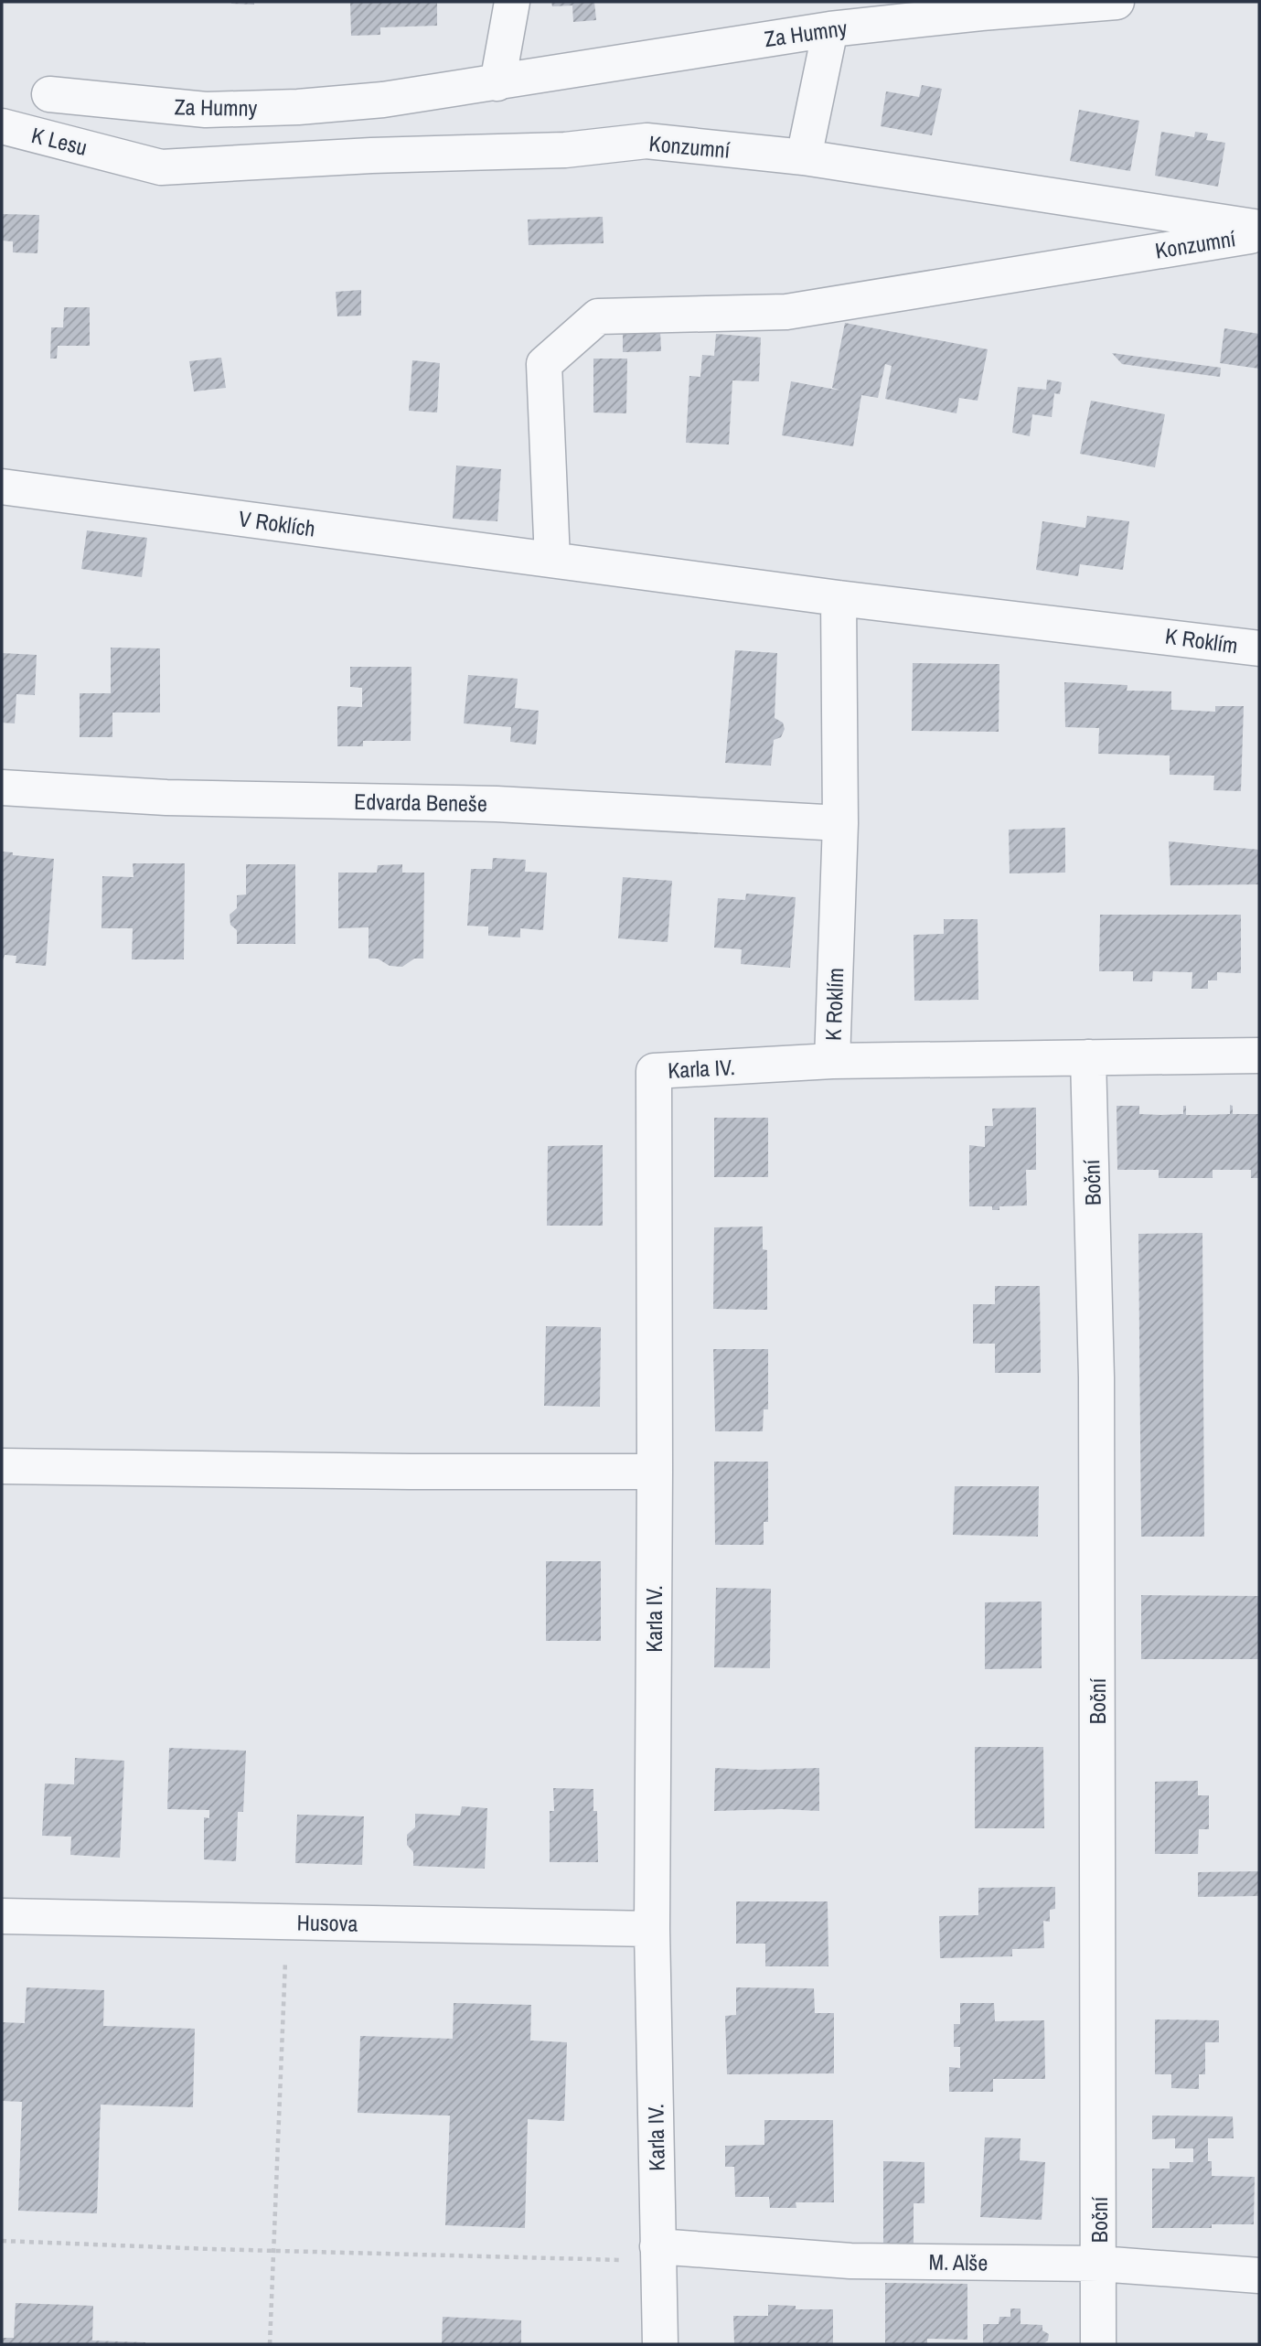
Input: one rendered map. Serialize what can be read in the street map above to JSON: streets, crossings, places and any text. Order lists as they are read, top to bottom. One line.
{"streets":{"street":["Za Humny","K Lesu","Konzumní","V Roklích","K Roklím","Edvarda Beneše","Karla IV.","Boční","Husova","M. Alše"]},"crossings":[["K Lesu","Konzumní"],["Konzumní","V Roklích"],["Konzumní","K Roklím"],["V Roklích","K Roklím"],["K Roklím","Edvarda Beneše"],["K Roklím","Karla IV."],["K Roklím","Boční"],["Karla IV.","Husova"],["Karla IV.","M. Alše"],["Boční","M. Alše"]]}
